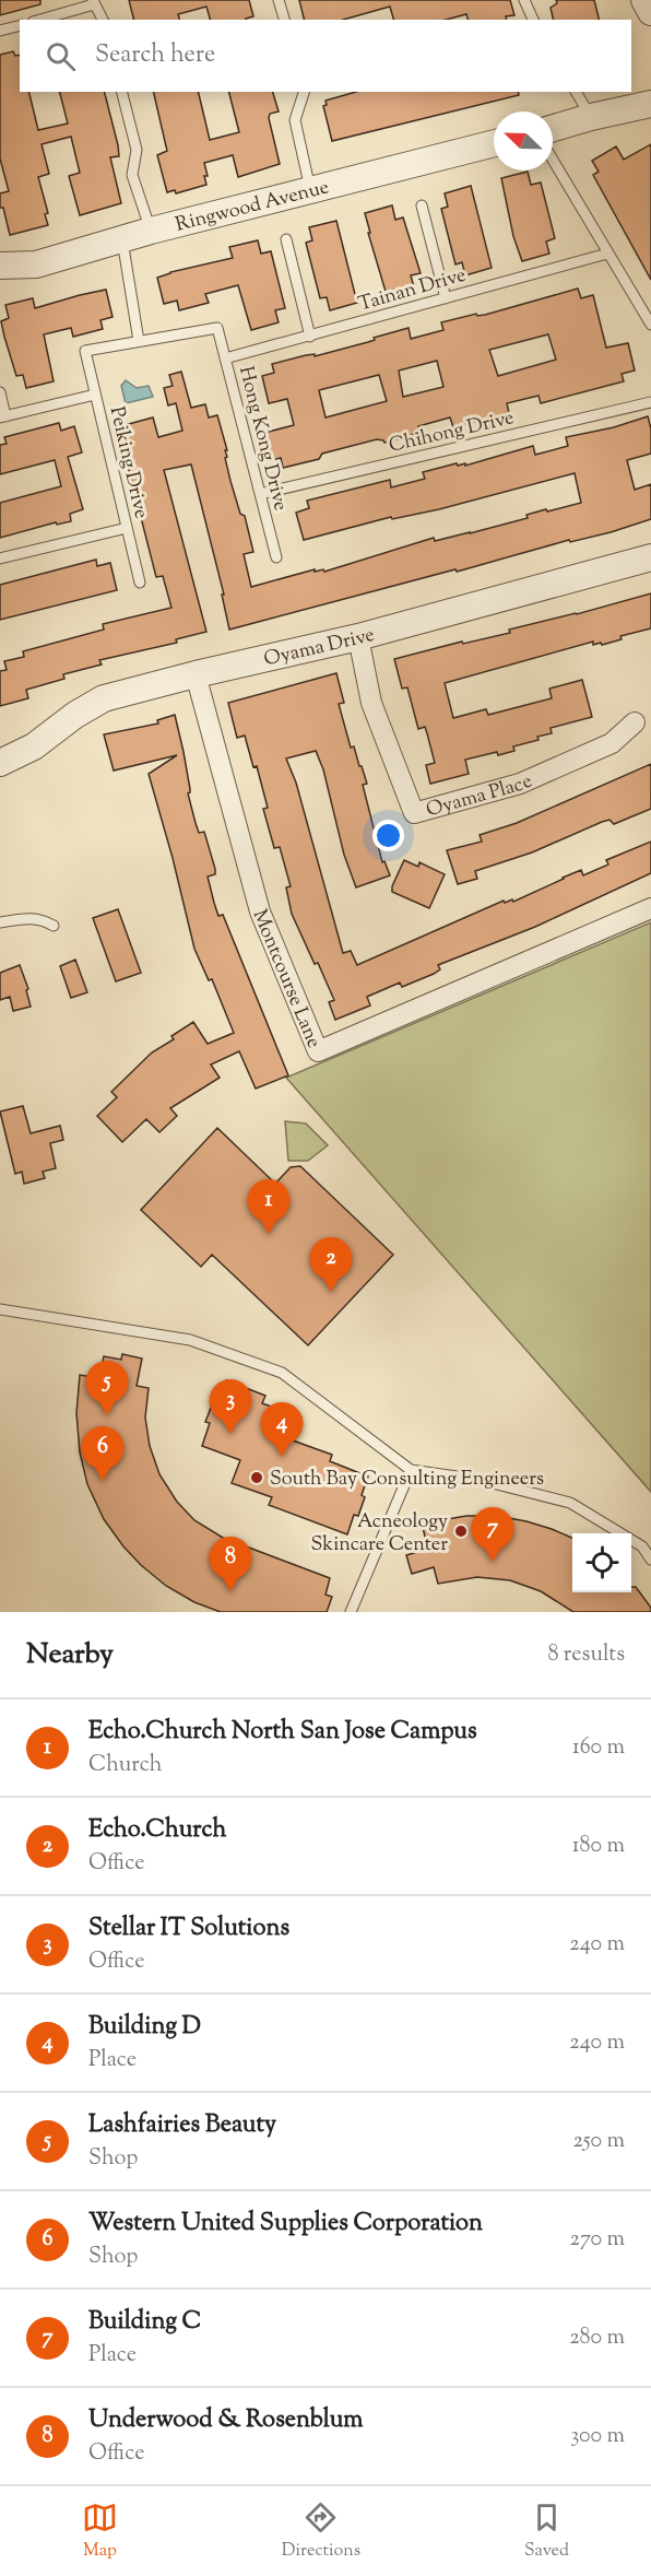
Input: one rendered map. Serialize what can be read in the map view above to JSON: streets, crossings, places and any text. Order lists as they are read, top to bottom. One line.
{"streets":{"street":["Ringwood Avenue","Oyama Drive","Oyama Place","Montcourse Lane"],"lane":["Tainan Drive","Chihong Drive","Hong Kong Drive","Peiking Drive"]},"crossings":[["Tainan Drive","Hong Kong Drive"],["Chihong Drive","Hong Kong Drive"],["Hong Kong Drive","Peiking Drive"],["Oyama Drive","Oyama Place"],["Oyama Drive","Montcourse Lane"]],"places":["South Bay Consulting Engineers","Acneology Skincare Center"],"north":"top left","page":{"search":"Search here","pins":["1","2","5","3","4","6","7","8"],"heading":["Nearby","8 results"],"list":[{"mark":"1","name":"Echo.Church North San Jose Campus","note":"Church","value":"160 m"},{"mark":"2","name":"Echo.Church","note":"Office","value":"180 m"},{"mark":"3","name":"Stellar IT Solutions","note":"Office","value":"240 m"},{"mark":"4","name":"Building D","note":"Place","value":"240 m"},{"mark":"5","name":"Lashfairies Beauty","note":"Shop","value":"250 m"},{"mark":"6","name":"Western United Supplies Corporation","note":"Shop","value":"270 m"},{"mark":"7","name":"Building C","note":"Place","value":"280 m"},{"mark":"8","name":"Underwood & Rosenblum","note":"Office","value":"300 m"}],"nav":["Map","Directions","Saved"]}}
